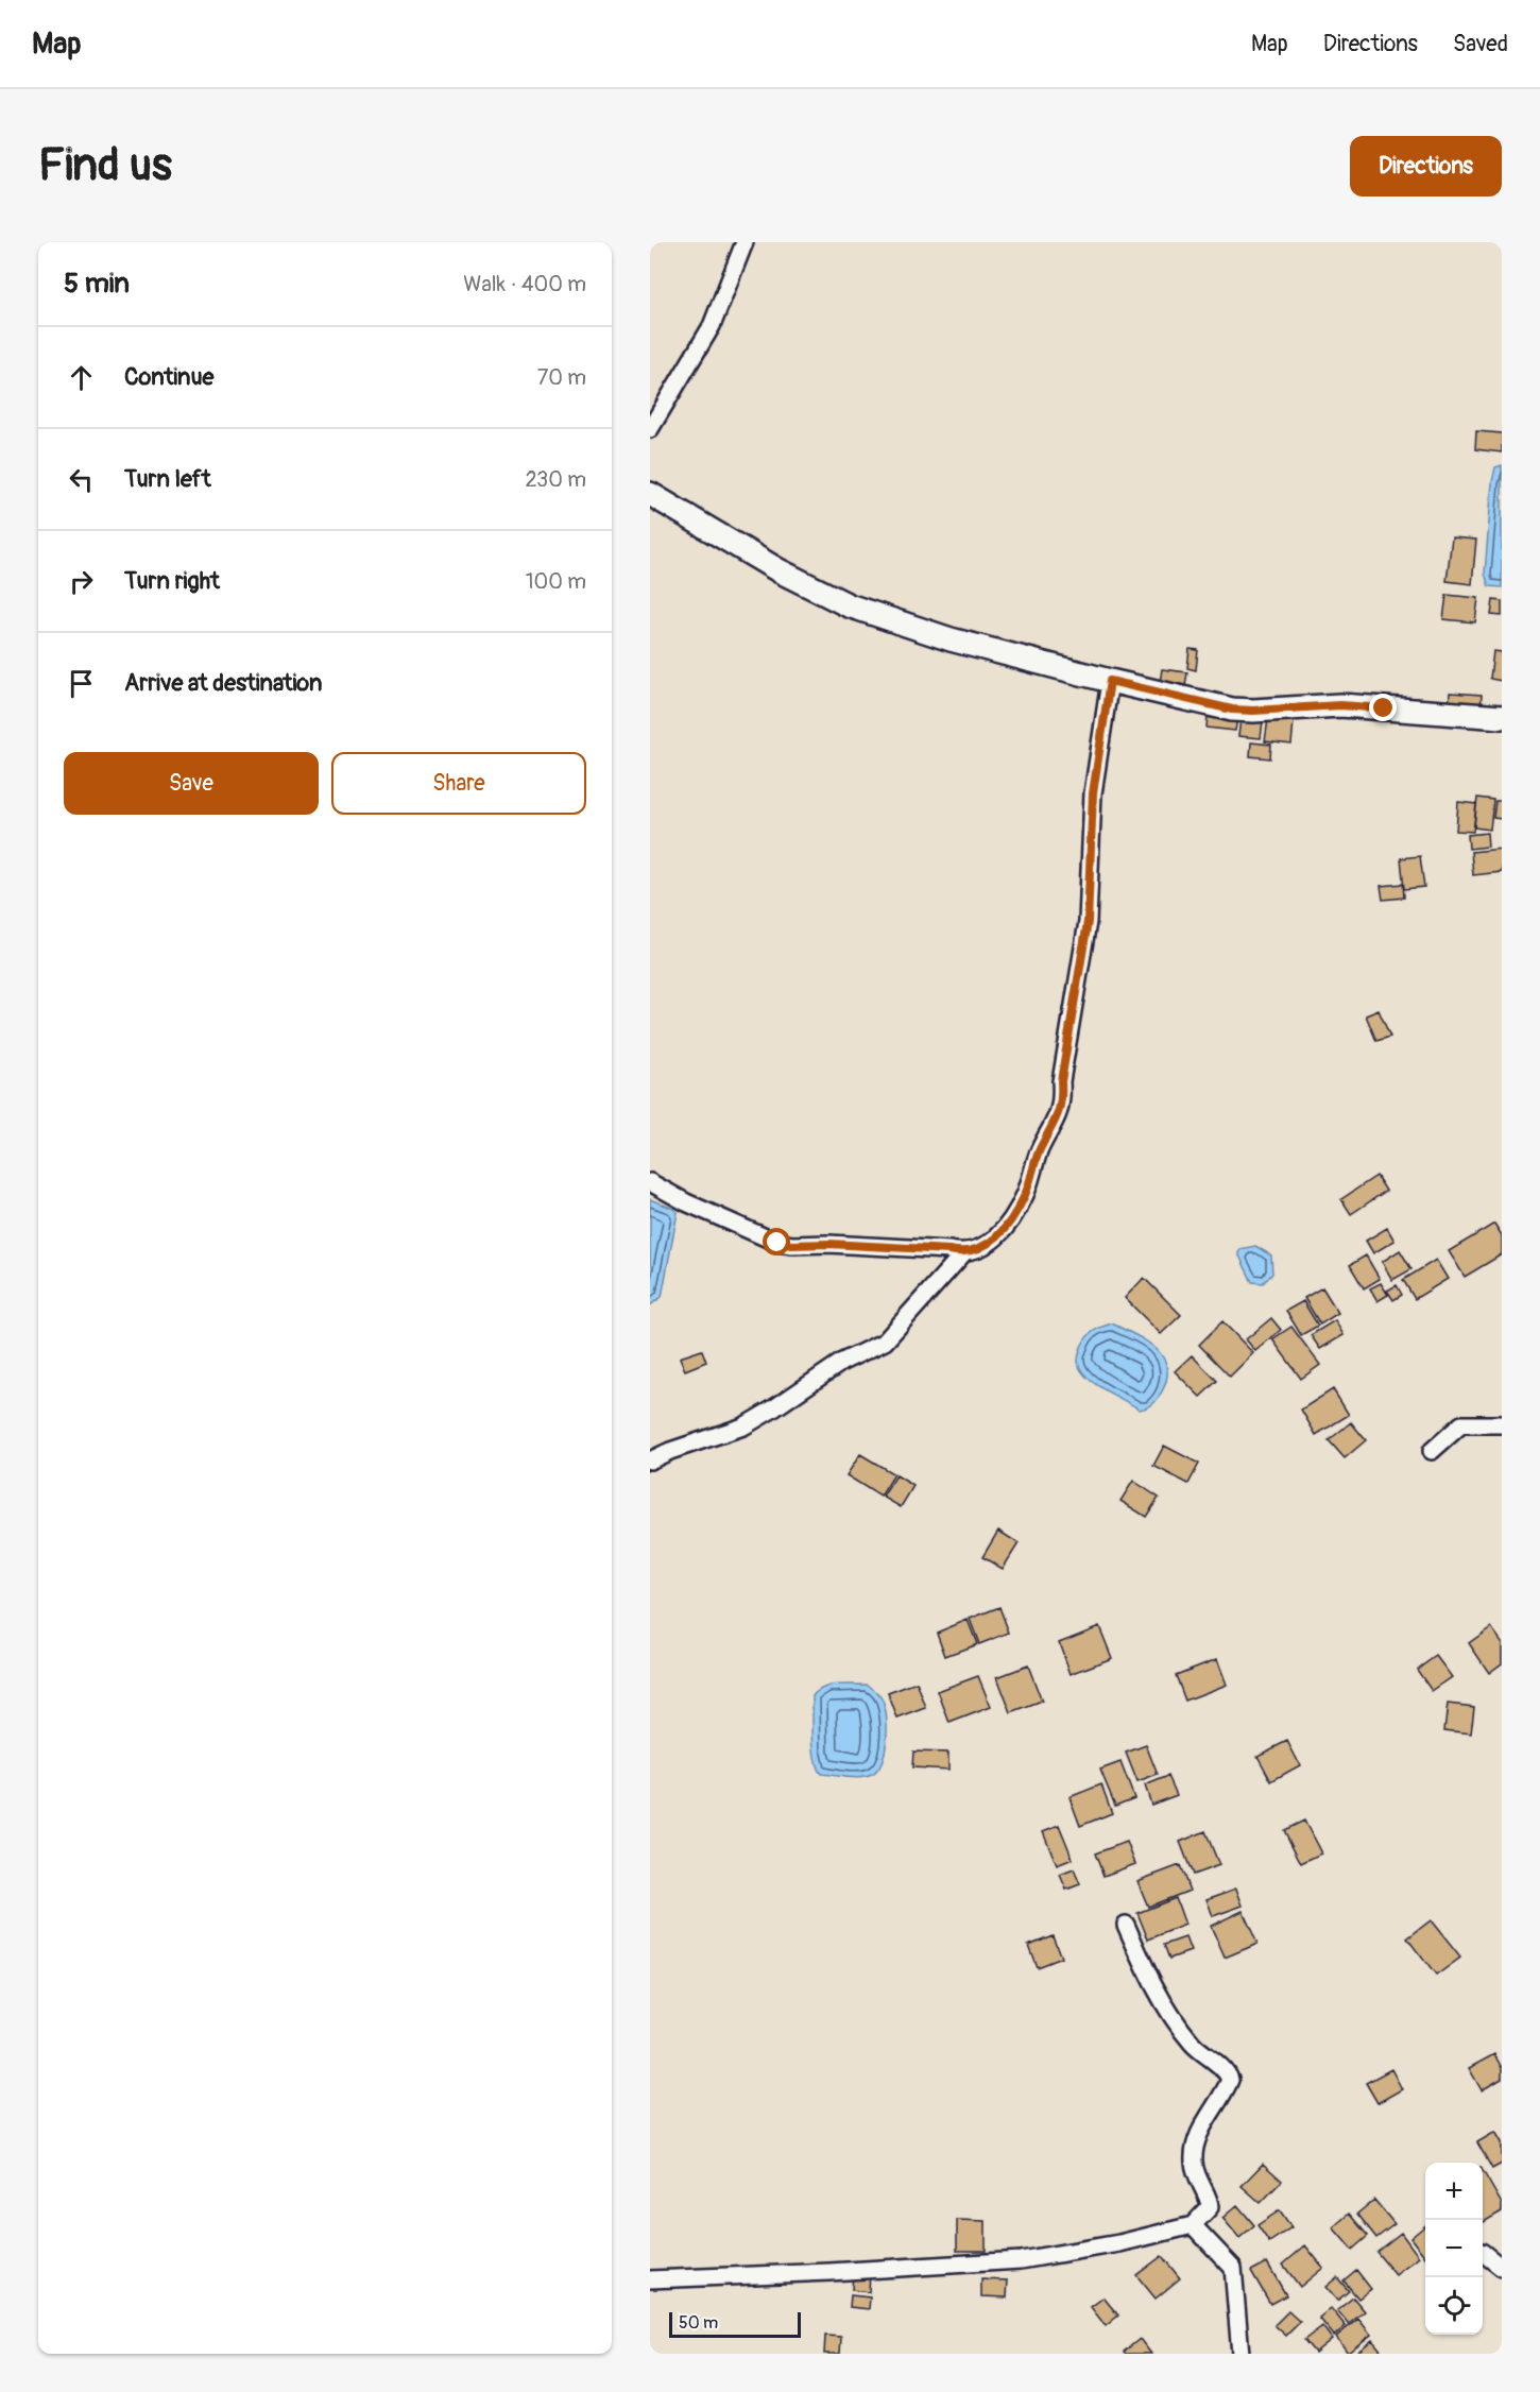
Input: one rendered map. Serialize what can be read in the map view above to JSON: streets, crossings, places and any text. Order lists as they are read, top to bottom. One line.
{"scale_bar":"50 m","page":{"header":"Map","nav":["Map","Directions","Saved"],"buttons":["Directions",["Save","Share"]],"title":"Find us","heading":["5 min","Walk · 400 m"],"list":[["Continue","70 m"],["Turn left","230 m"],["Turn right","100 m"],"Arrive at destination"],"map_buttons":["+","−"],"scale":"50 m"}}
